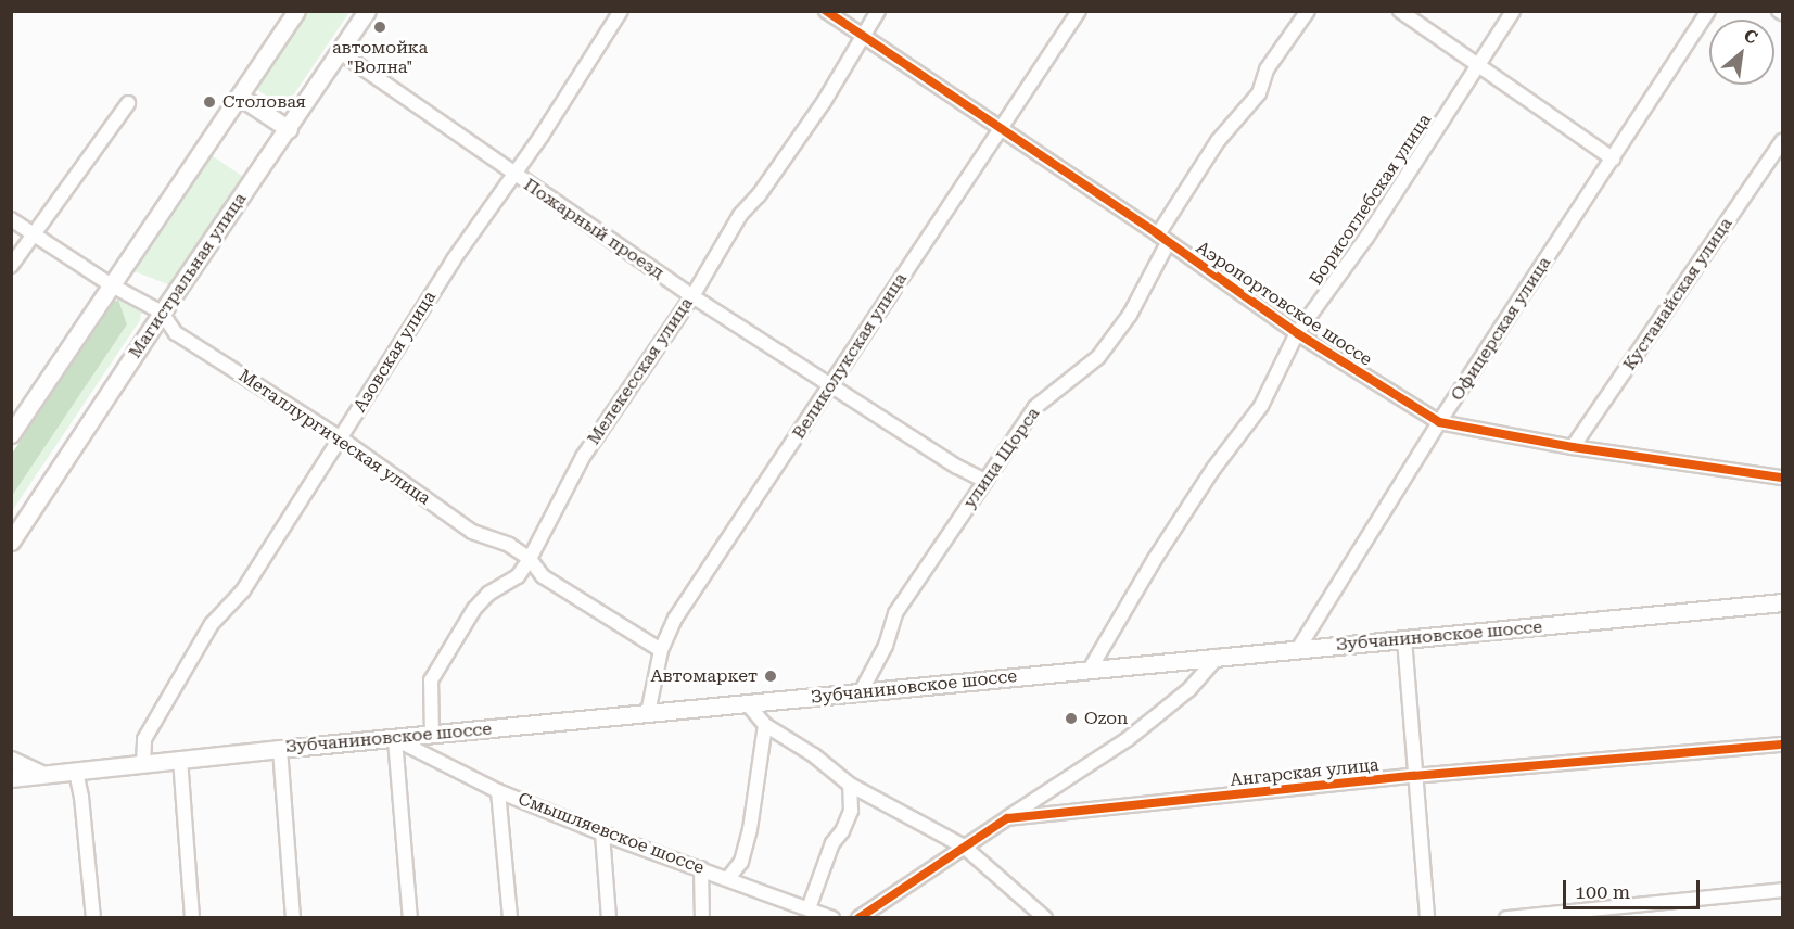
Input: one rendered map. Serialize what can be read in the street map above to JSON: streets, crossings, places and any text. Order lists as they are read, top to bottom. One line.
{"streets":{"main road":["Магистральная улица","Зубчаниновское шоссе"],"street":["Борисоглебская улица","Пожарный проезд","Кустанайская улица","Аэропортовское шоссе","Офицерская улица","Азовская улица","Великолукская улица","Мелекесская улица","Металлургическая улица","улица Щорса","Ангарская улица","Смышляевское шоссе"]},"crossings":[["Борисоглебская улица","Аэропортовское шоссе"],["Борисоглебская улица","Зубчаниновское шоссе"],["Пожарный проезд","Магистральная улица"],["Пожарный проезд","Азовская улица"],["Пожарный проезд","Великолукская улица"],["Пожарный проезд","Мелекесская улица"],["Пожарный проезд","улица Щорса"],["Магистральная улица","Металлургическая улица"],["Кустанайская улица","Аэропортовское шоссе"],["Аэропортовское шоссе","Офицерская улица"],["Аэропортовское шоссе","Великолукская улица"],["Аэропортовское шоссе","Мелекесская улица"],["Аэропортовское шоссе","улица Щорса"],["Офицерская улица","Зубчаниновское шоссе"],["Азовская улица","Металлургическая улица"],["Азовская улица","Зубчаниновское шоссе"],["Великолукская улица","Металлургическая улица"],["Великолукская улица","Зубчаниновское шоссе"],["Мелекесская улица","Металлургическая улица"],["Мелекесская улица","Зубчаниновское шоссе"],["улица Щорса","Зубчаниновское шоссе"],["Зубчаниновское шоссе","Смышляевское шоссе"]],"places":["автомойка \"Волна\"","Столовая","Автомаркет","Ozon"],"scale_bar":"100 m","north":"top right"}
